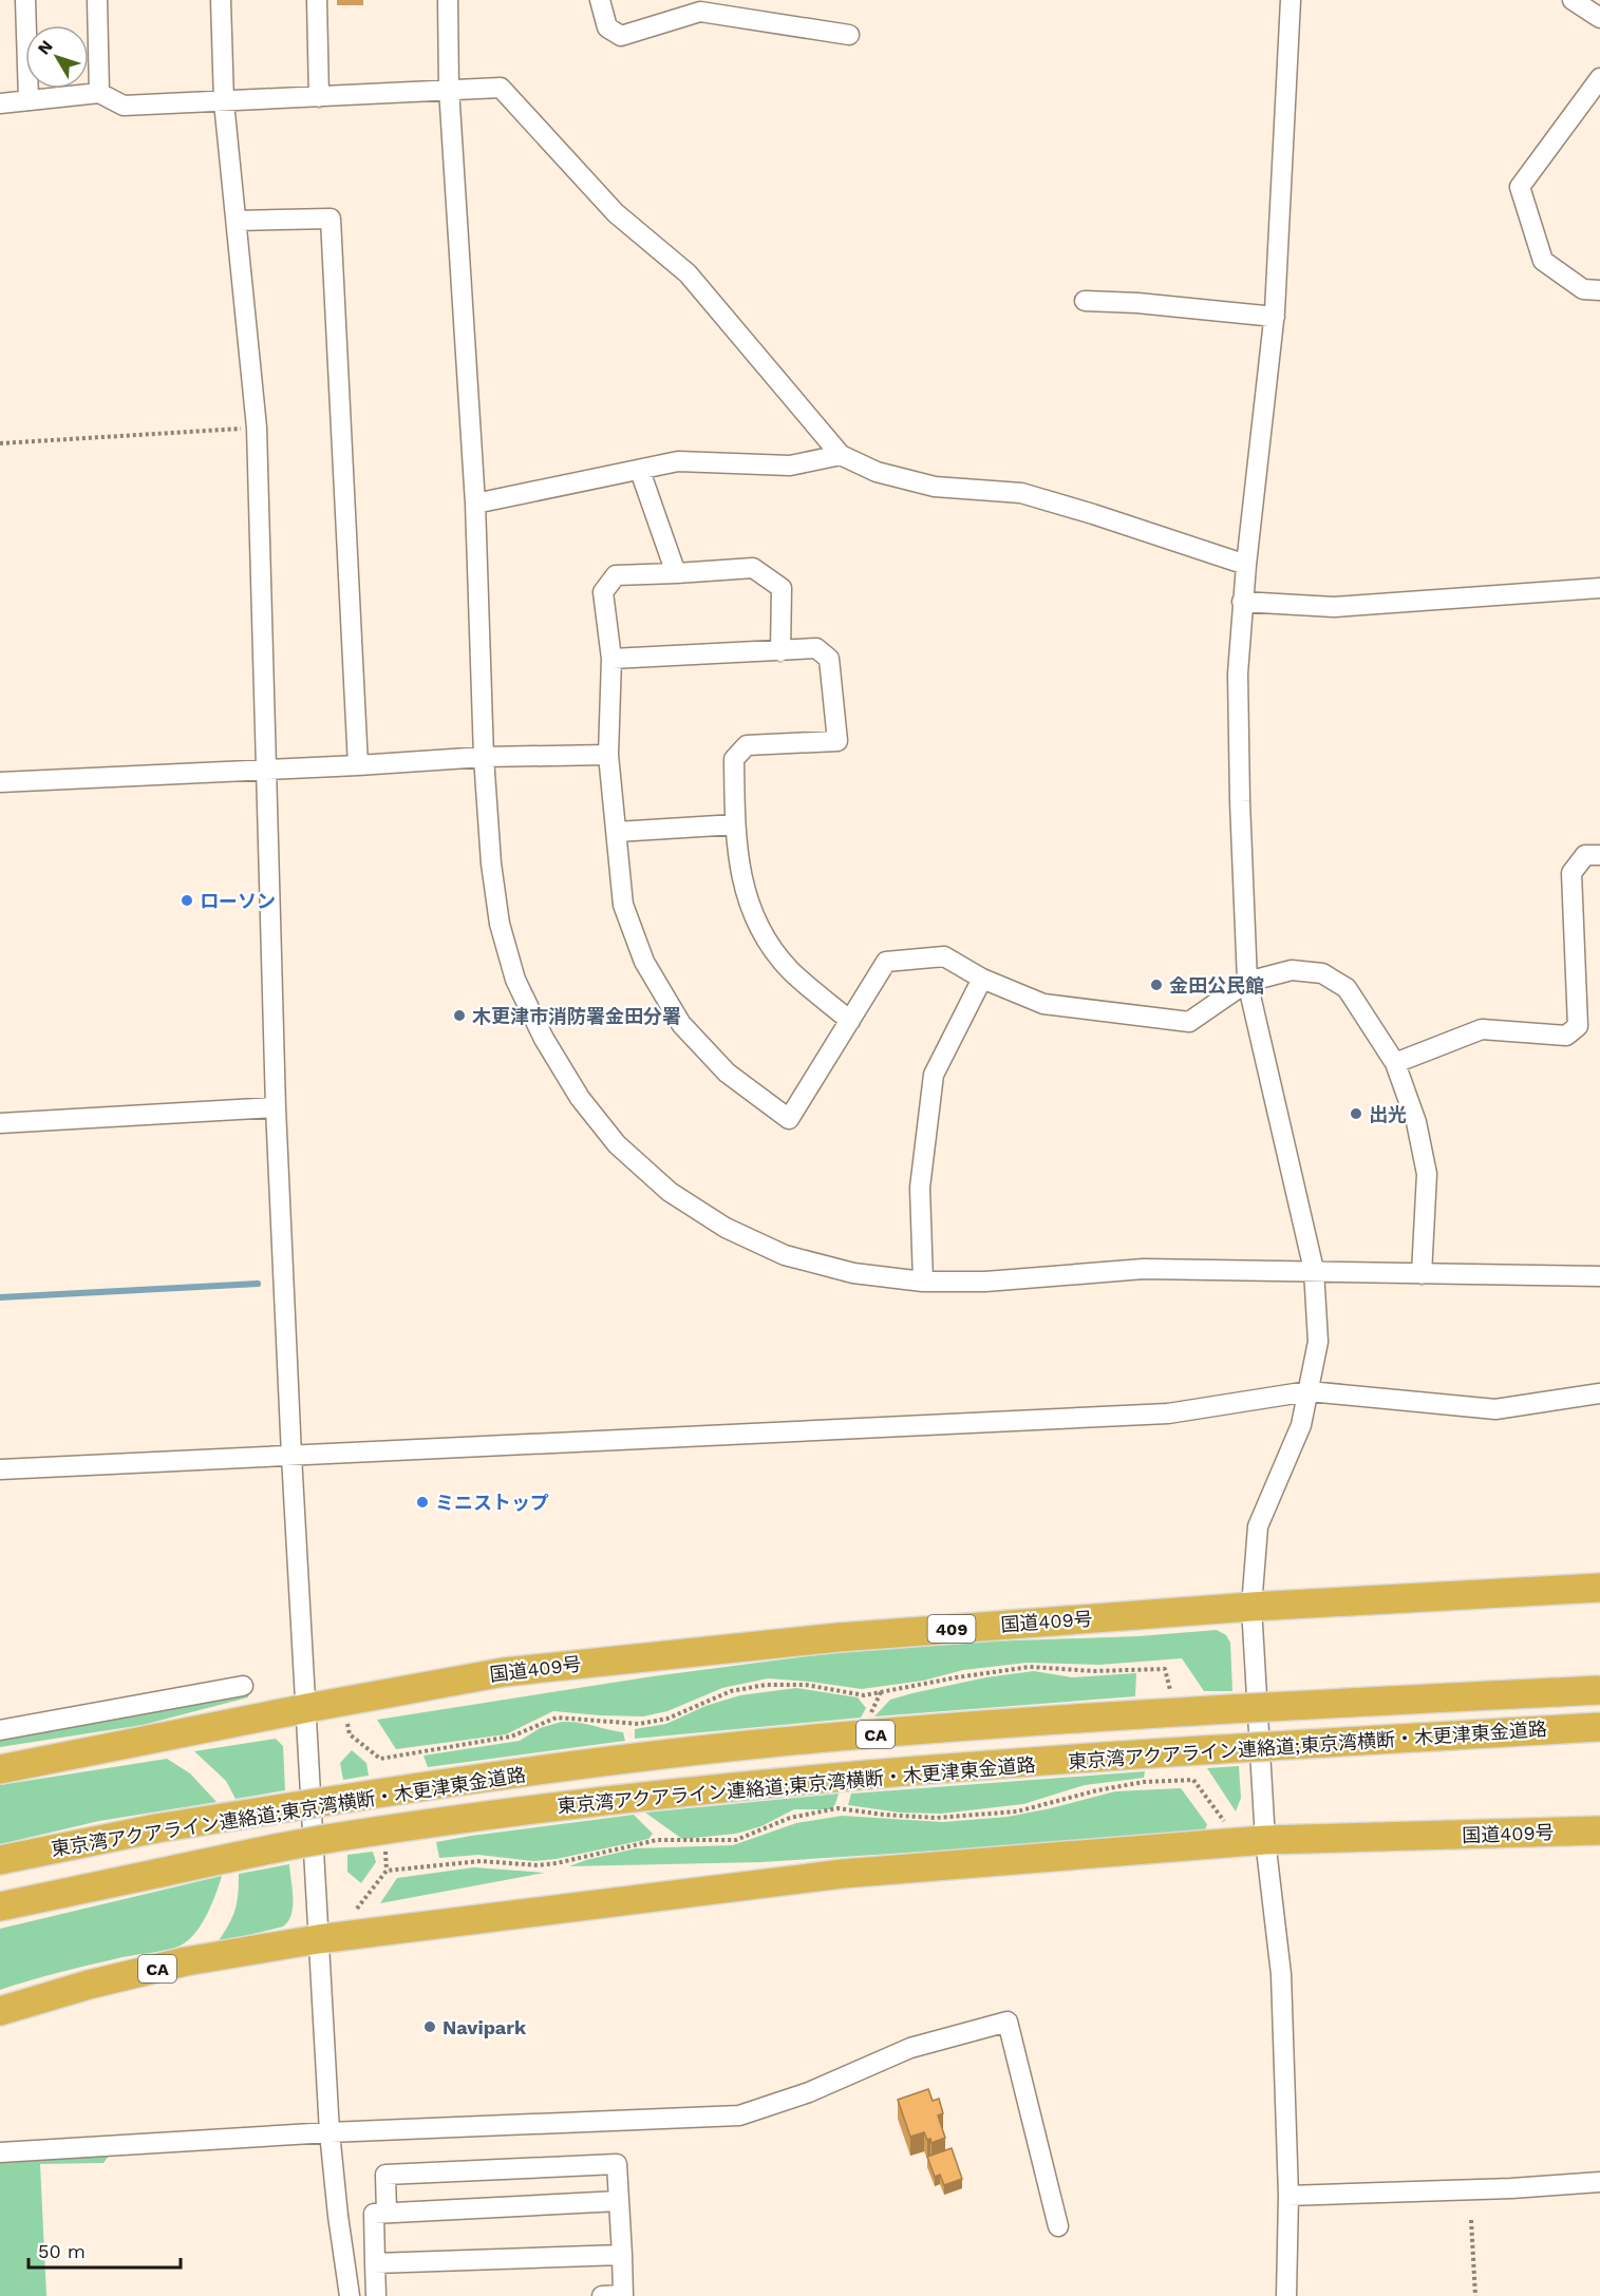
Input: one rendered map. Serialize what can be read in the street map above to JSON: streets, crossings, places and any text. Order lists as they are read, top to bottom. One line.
{"streets":{"highway":["国道409号","409","CA","東京湾アクアライン連絡道;東京湾横断・木更津東金道路"]},"crossings":[["国道409号","CA"]],"places":["ローソン","金田公民館","木更津市消防署金田分署","出光","ミニストップ","Navipark"],"scale_bar":"50 m","north":"top left"}
